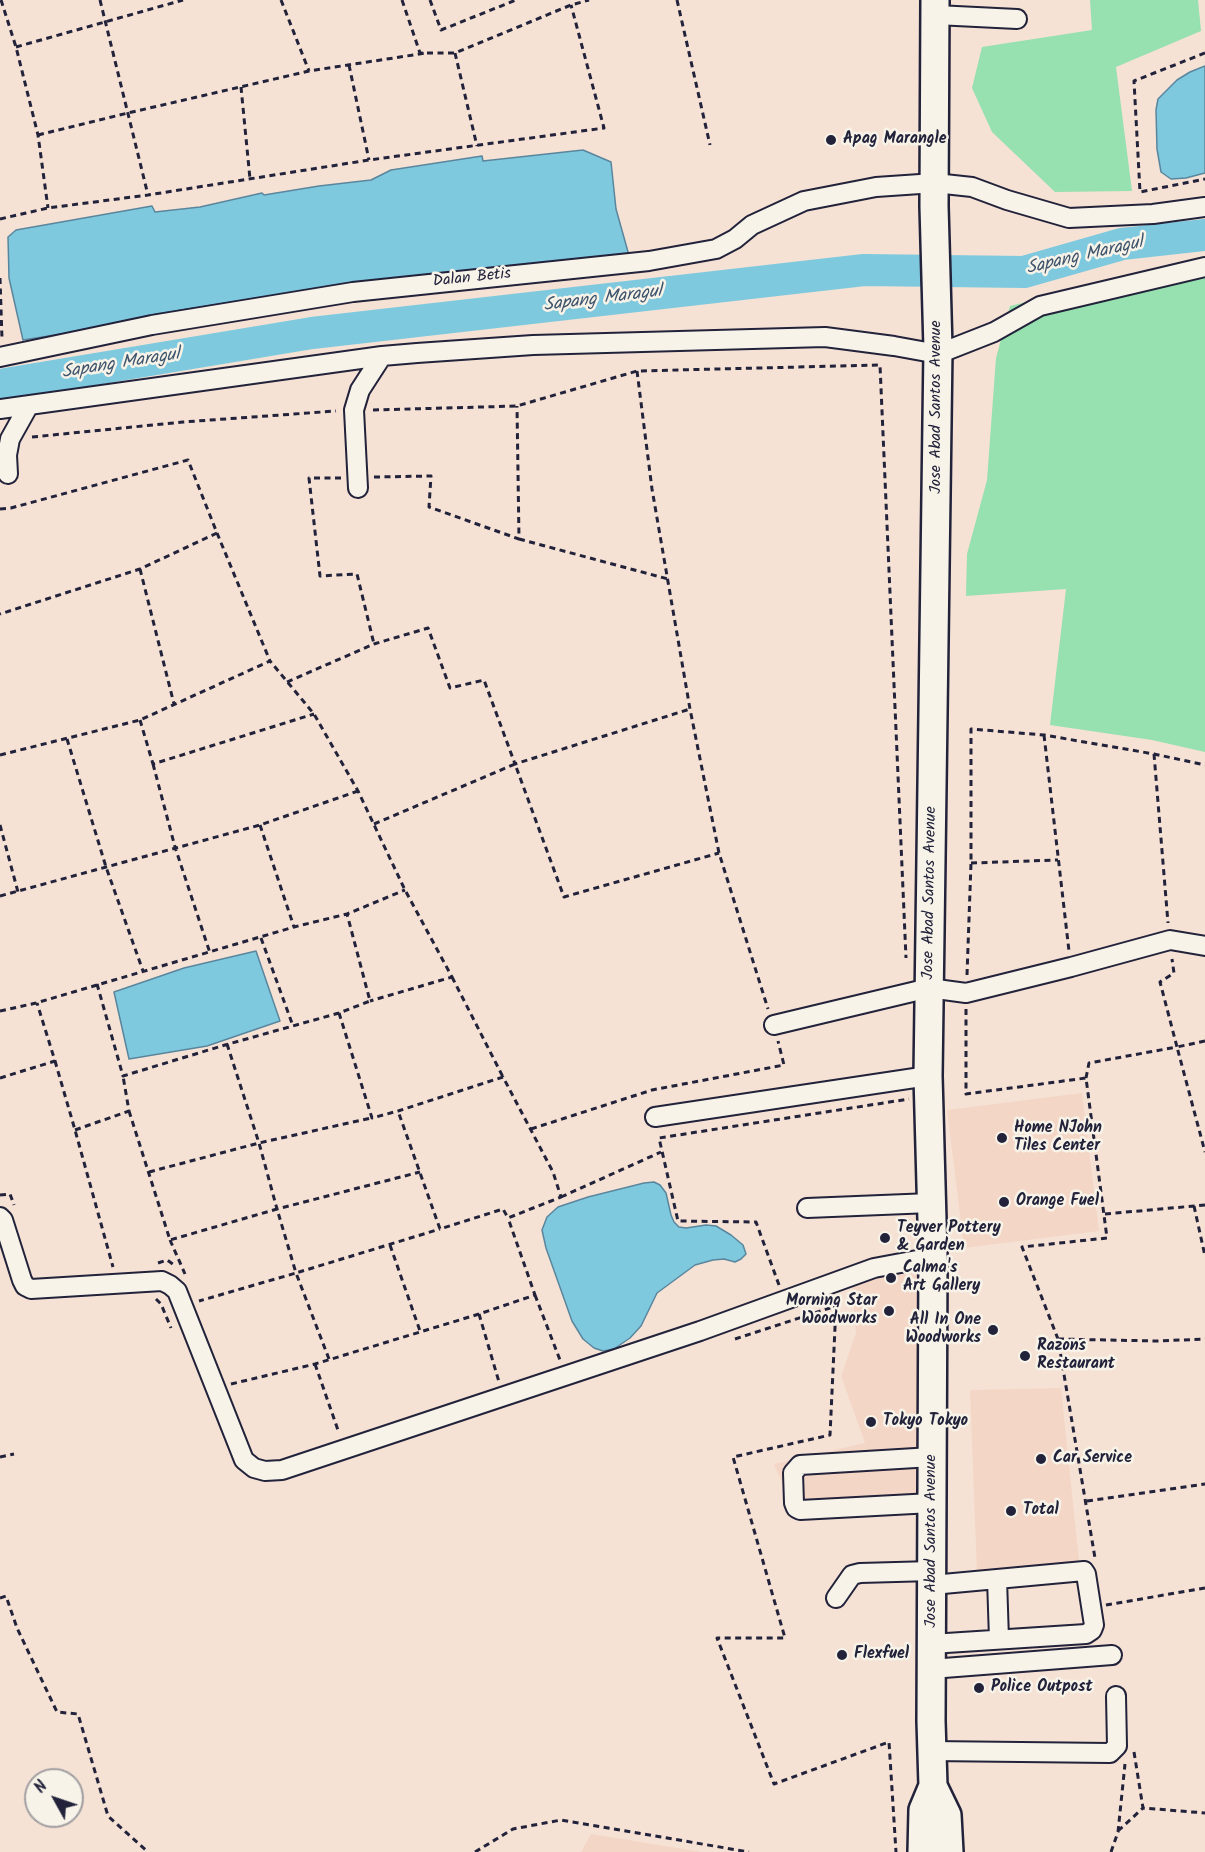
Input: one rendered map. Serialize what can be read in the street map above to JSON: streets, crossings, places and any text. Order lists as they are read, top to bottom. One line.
{"streets":{"highway":["Jose Abad Santos Avenue"],"street":["Dalan Betis"]},"crossings":[["Dalan Betis","Jose Abad Santos Avenue"]],"water":["Sapang Maragul"],"places":["Apag Marangle","Home NJohn Tiles Center","Orange Fuel","Teyver Pottery & Garden","Calma's Art Gallery","Morning Star Woodworks","All In One Woodworks","Razons Restaurant","Tokyo Tokyo","Car Service","Total","Flexfuel","Police Outpost"],"north":"top left"}
